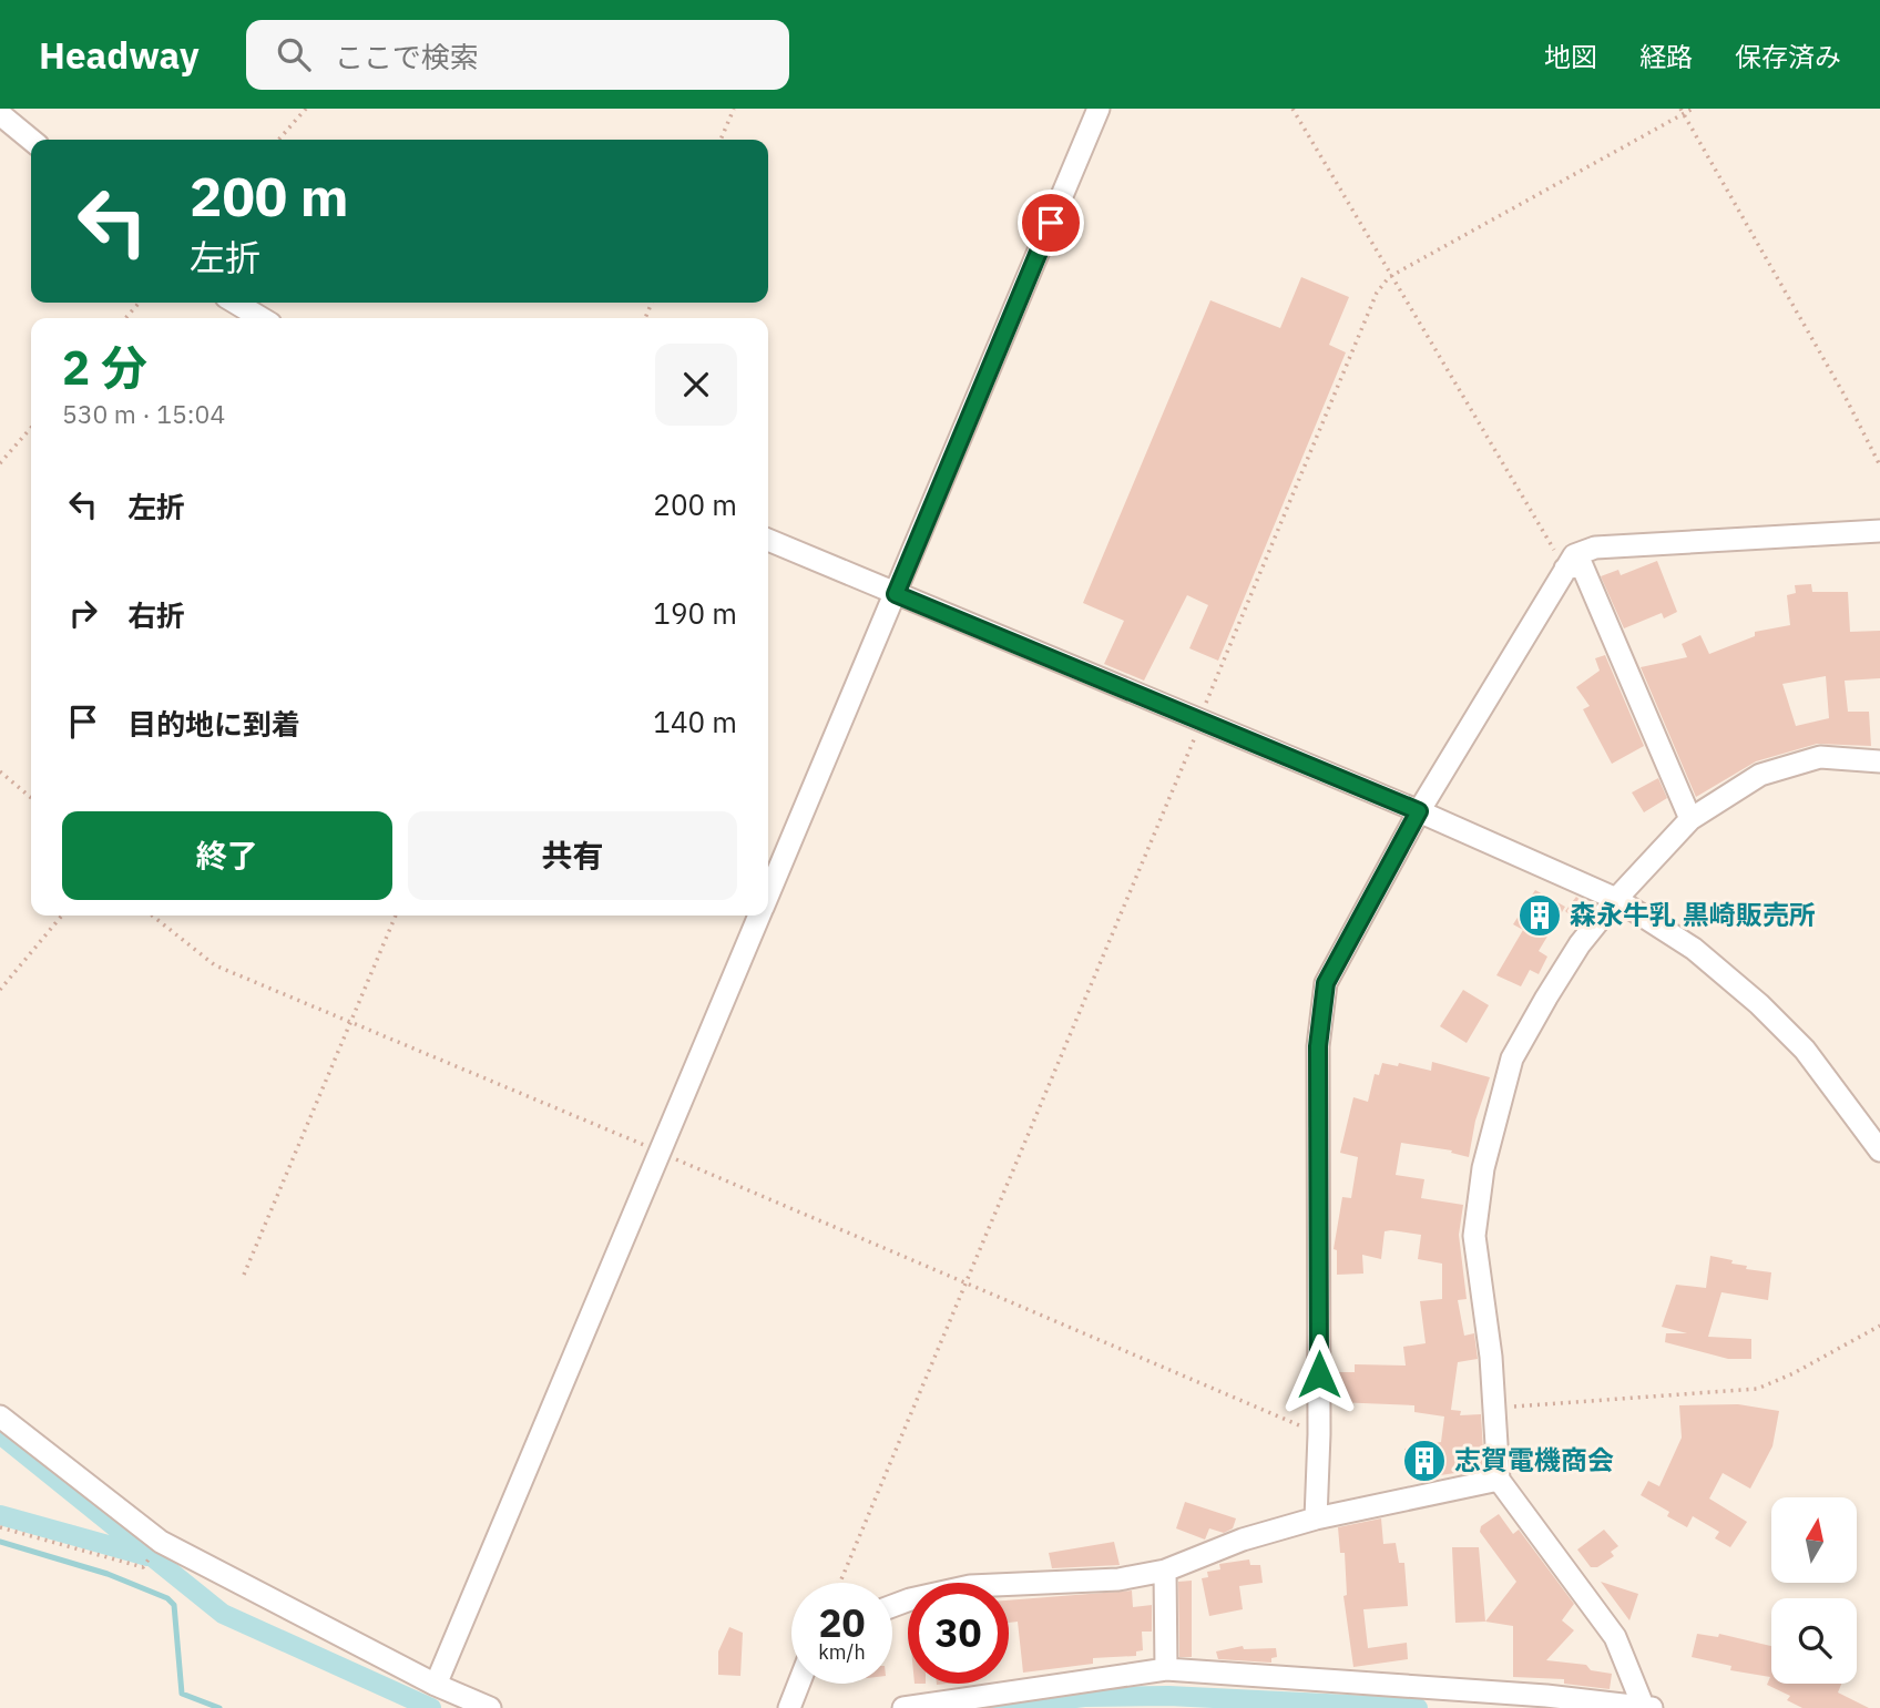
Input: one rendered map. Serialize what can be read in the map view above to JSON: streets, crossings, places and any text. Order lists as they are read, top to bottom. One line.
{"places":{"building":["森永牛乳 黒崎販売所","志賀電機商会"]},"north":"top","page":{"header":"Headway","search":"ここで検索","nav":["地図","経路","保存済み"],"turn":["200 m","左折"],"heading":["2 分","530 m · 15:04"],"list":[{"name":"左折","value":"200 m"},{"name":"右折","value":"190 m"},{"name":"目的地に到着","value":"140 m"}],"buttons":["終了","共有"],"speed":"20 km/h","limit":"30"}}
